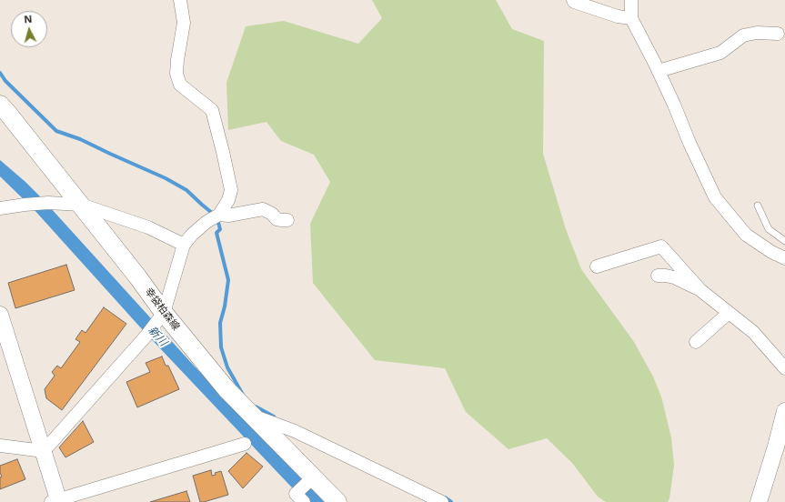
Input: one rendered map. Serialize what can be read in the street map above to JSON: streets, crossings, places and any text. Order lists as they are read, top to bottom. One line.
{"streets":{"main road":["幸袋柏森線"]},"water":["新川"],"north":"top"}
